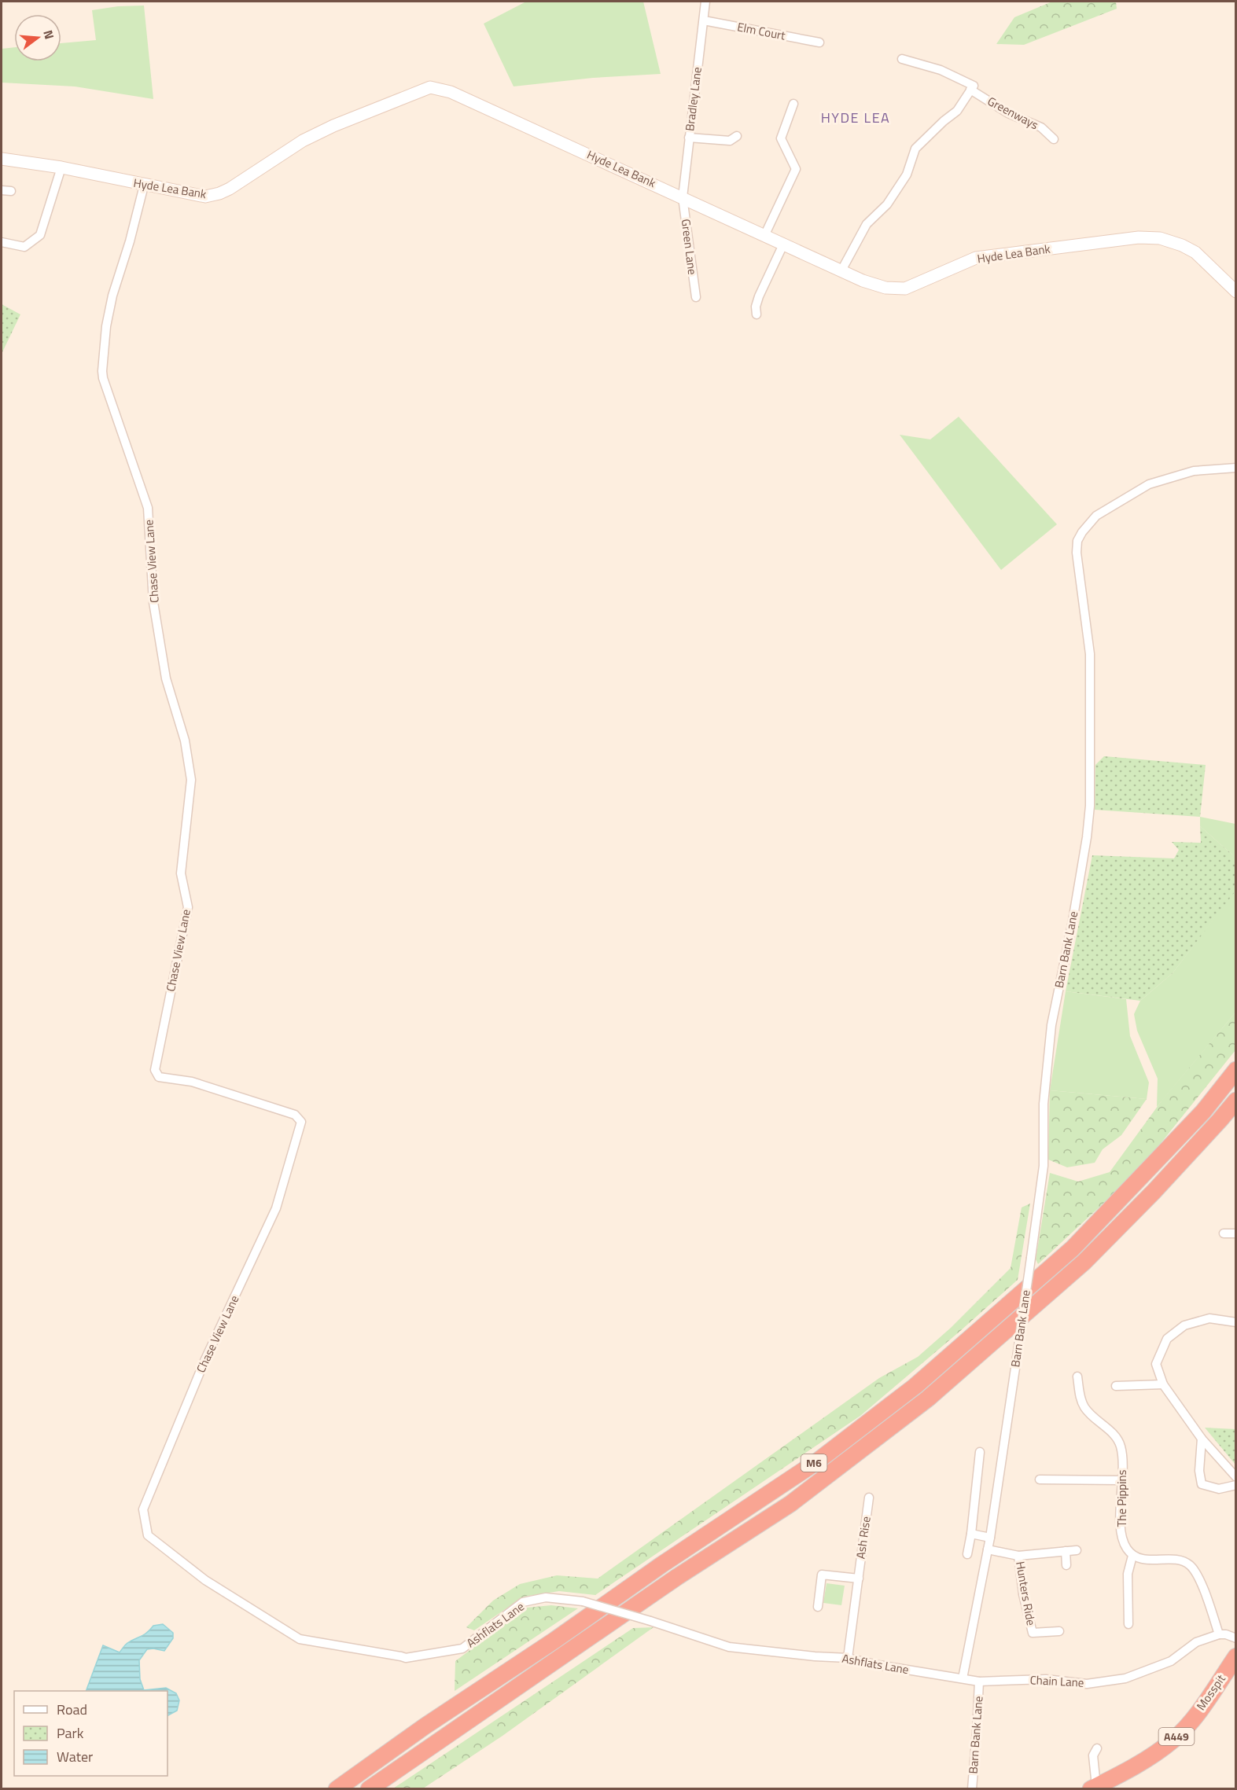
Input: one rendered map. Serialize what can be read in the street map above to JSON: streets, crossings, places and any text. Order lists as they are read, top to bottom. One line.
{"streets":{"highway":["M6","Mosspit","A449"],"street":["Elm Court","Bradley Lane","Greenways","Hyde Lea Bank","Green Lane","Chase View Lane","Barn Bank Lane","The Pippins","Ash Rise","Hunters Ride","Ashflats Lane","Chain Lane"]},"crossings":[["Elm Court","Bradley Lane"],["Bradley Lane","Hyde Lea Bank"],["Bradley Lane","Green Lane"],["Hyde Lea Bank","Green Lane"],["Hyde Lea Bank","Chase View Lane"],["Chase View Lane","Ashflats Lane"],["Barn Bank Lane","Ashflats Lane"],["Barn Bank Lane","Chain Lane"],["Ash Rise","Ashflats Lane"],["Ashflats Lane","Chain Lane"]],"districts":["HYDE LEA"],"legend":["Road","Park","Water"],"north":"right"}
